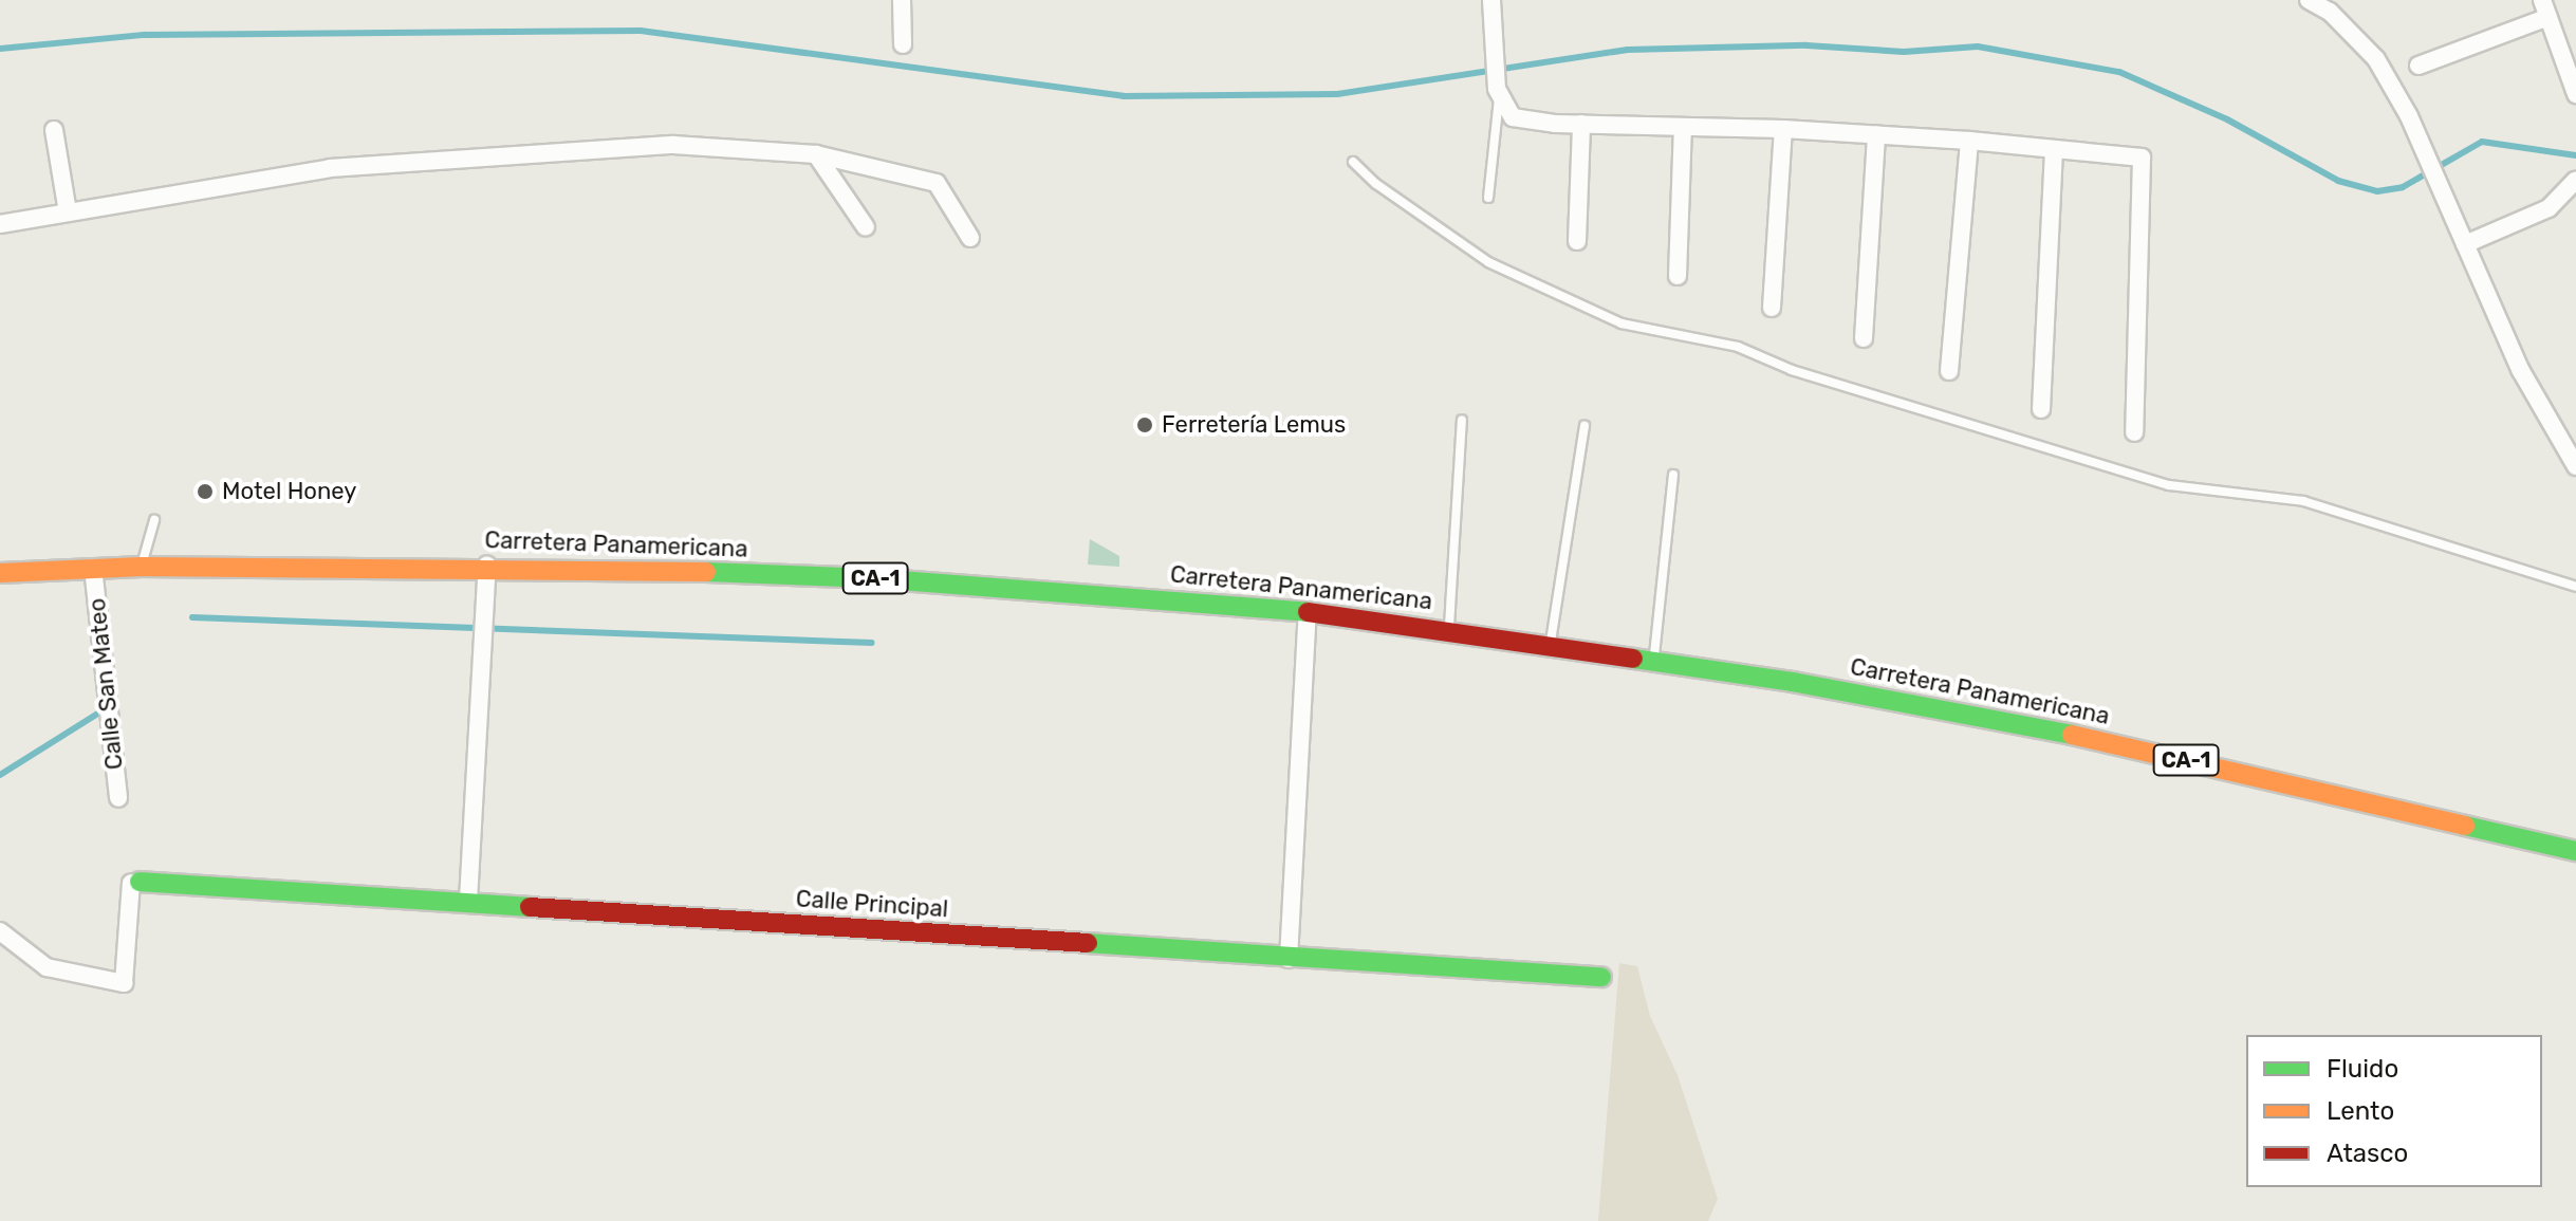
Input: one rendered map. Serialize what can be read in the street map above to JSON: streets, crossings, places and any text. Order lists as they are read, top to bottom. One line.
{"streets":{"main road":["Carretera Panamericana","CA-1","Calle Principal"],"street":["Calle San Mateo"]},"crossings":[["Carretera Panamericana","Calle San Mateo"]],"places":["Ferretería Lemus","Motel Honey"],"legend":["Fluido","Lento","Atasco"]}
